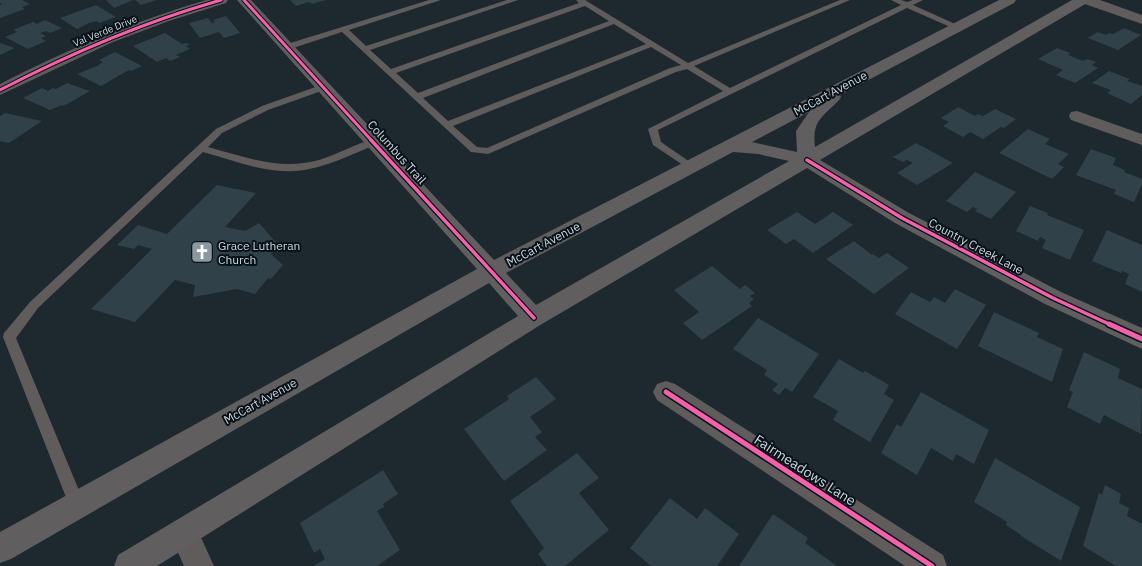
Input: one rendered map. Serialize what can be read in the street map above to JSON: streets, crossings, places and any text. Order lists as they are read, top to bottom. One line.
{"streets":{"main road":["McCart Avenue","Columbus Trail","Country Creek Lane"],"street":["Val Verde Drive","Fairmeadows Lane"]},"crossings":[["McCart Avenue","Columbus Trail"],["McCart Avenue","Country Creek Lane"]],"places":{"church":["Grace Lutheran Church"]}}
